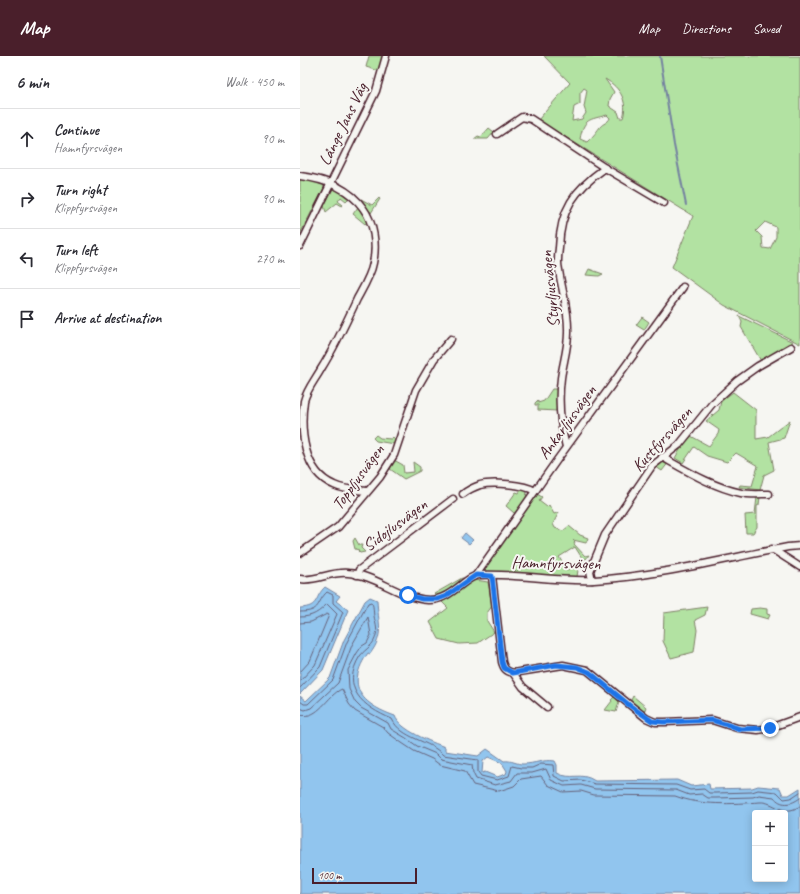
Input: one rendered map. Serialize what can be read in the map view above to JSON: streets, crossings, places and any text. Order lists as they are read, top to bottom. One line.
{"streets":{"street":["Långe Jans Väg","Styrljusvägen","Ankarljusvägen","Kustfyrsvägen","Toppljusvägen","Sidojlusvägen","Hamnfyrsvägen"]},"crossings":[["Styrljusvägen","Ankarljusvägen"],["Ankarljusvägen","Hamnfyrsvägen"],["Kustfyrsvägen","Hamnfyrsvägen"]],"scale_bar":"100 m","page":{"header":"Map","nav":["Map","Directions","Saved"],"heading":["6 min","Walk · 450 m"],"list":[["Continue","Hamnfyrsvägen","90 m"],["Turn right","Klippfyrsvägen","90 m"],["Turn left","Klippfyrsvägen","270 m"],"Arrive at destination"],"map_buttons":["+","−"],"scale":"100 m"}}
